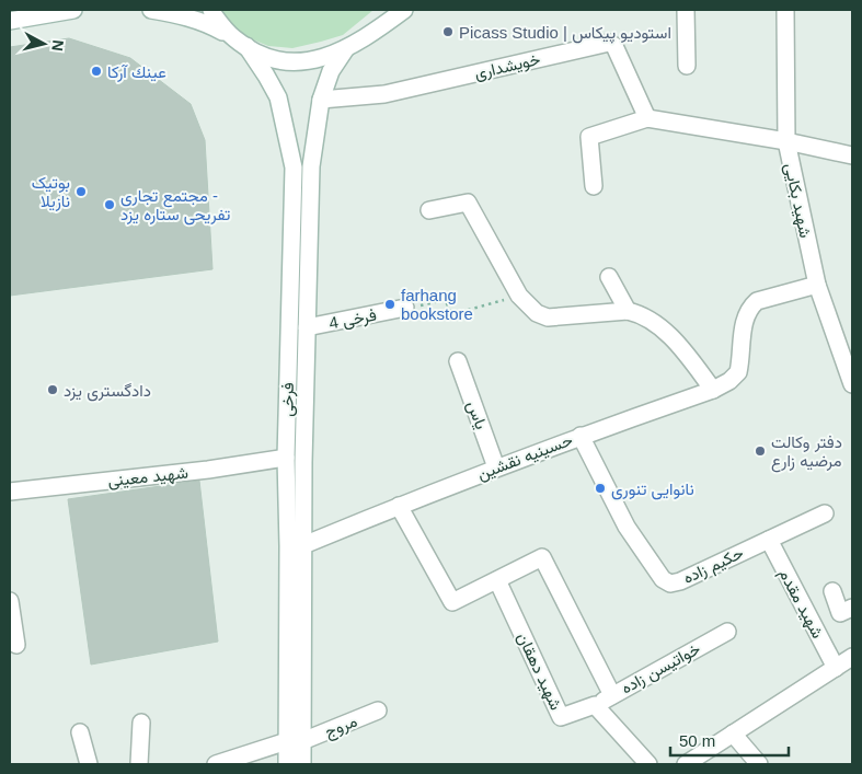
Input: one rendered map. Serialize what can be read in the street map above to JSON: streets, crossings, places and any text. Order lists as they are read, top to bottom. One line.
{"streets":{"street":["خویشداری","شهید بکایی","فرخی 4","فرخی","یاس","حسینیه نقشین","شهید معینی","حکیم زاده","شهید مقدم","خواتیسن زاده","شهید دهقان","مروج"]},"crossings":[["خویشداری","فرخی"],["شهید بکایی","حسینیه نقشین"],["فرخی 4","فرخی"],["فرخی","حسینیه نقشین"],["فرخی","شهید معینی"],["فرخی","مروج"],["یاس","حسینیه نقشین"],["حسینیه نقشین","حکیم زاده"],["حکیم زاده","شهید مقدم"],["خواتیسن زاده","شهید دهقان"]],"places":["Picass Studio | استودیو پیکاس","عينك آركا","بوتیک نازیلا","مجتمع تجاری - تفریحی ستاره یزد","farhang bookstore","دادگستری یزد","دفتر وکالت مرضیه زارع","نانوایی تنوری"],"scale_bar":"50 m","north":"right"}
